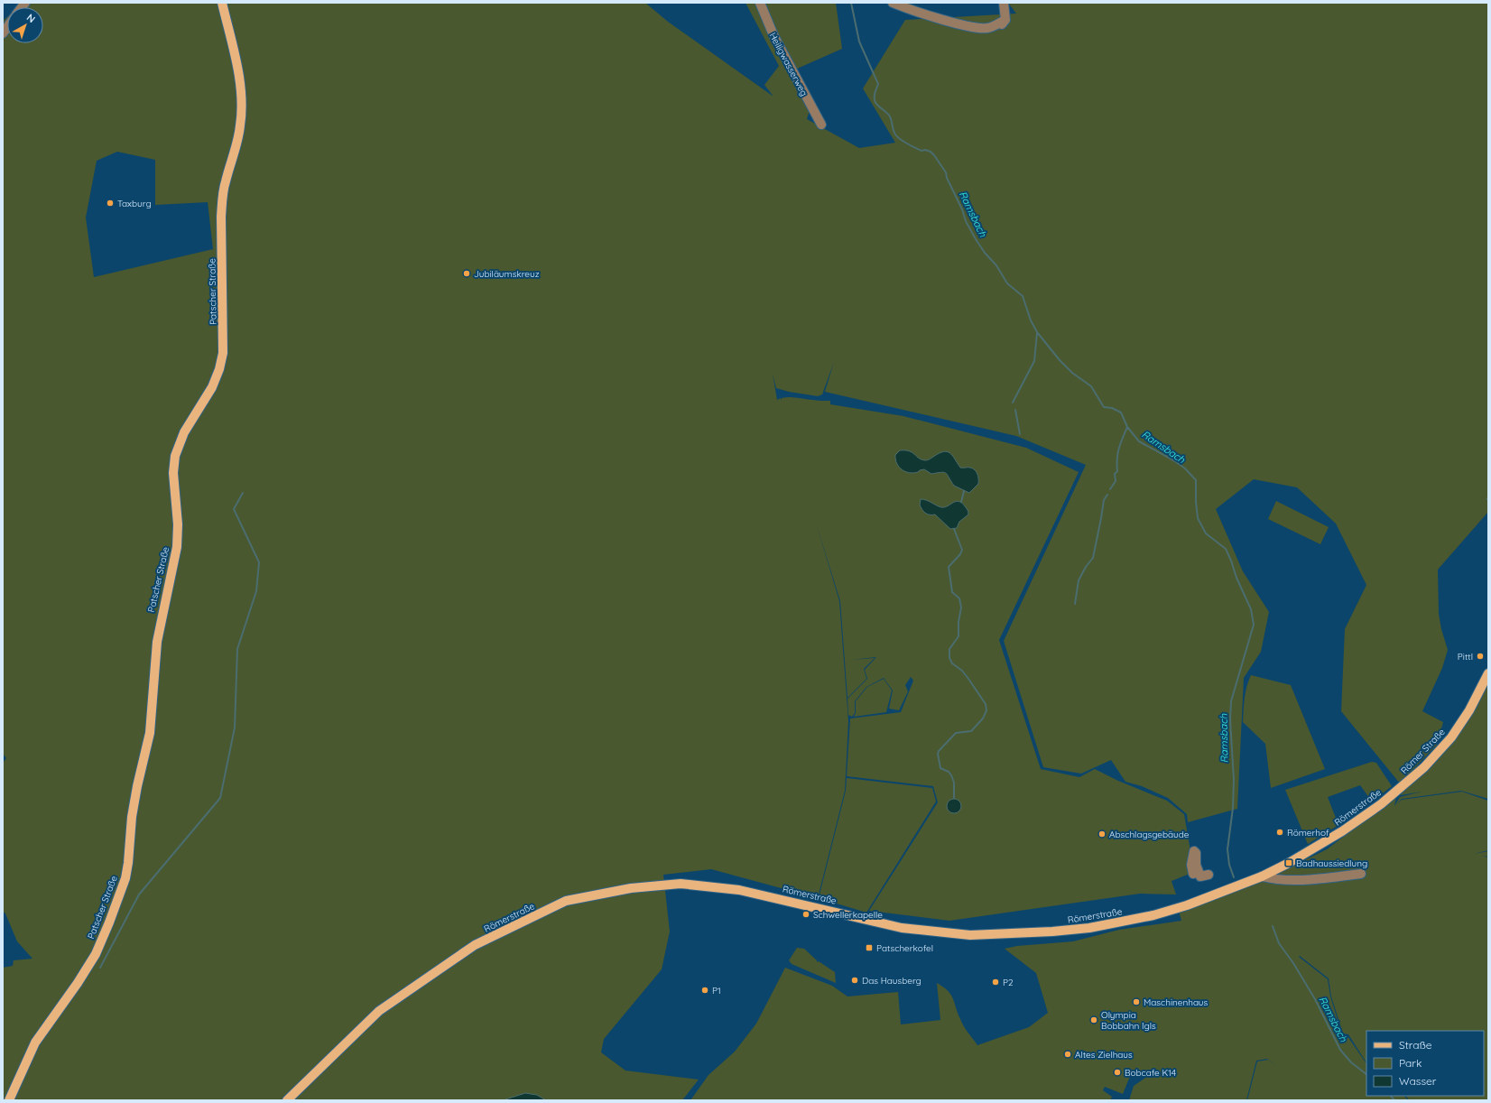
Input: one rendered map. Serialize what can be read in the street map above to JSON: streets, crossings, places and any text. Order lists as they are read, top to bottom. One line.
{"streets":{"main road":["Patscher Straße","Römer Straße","Römerstraße"],"street":["Heiligwasserweg"]},"crossings":[["Römer Straße","Römerstraße"]],"water":["Ramsbach"],"places":{"other":["Taxburg","Jubiläumskreuz","Pittl","Römerhof","Abschlagsgebäude","Schwellerkapelle","Das Hausberg","P2","P1","Maschinenhaus","Olympia Bobbahn Igls","Altes Zielhaus","Bobcafe K14"],"transit":["Badhaussiedlung","Patscherkofel"]},"legend":["Straße","Park","Wasser"],"north":"top right"}
